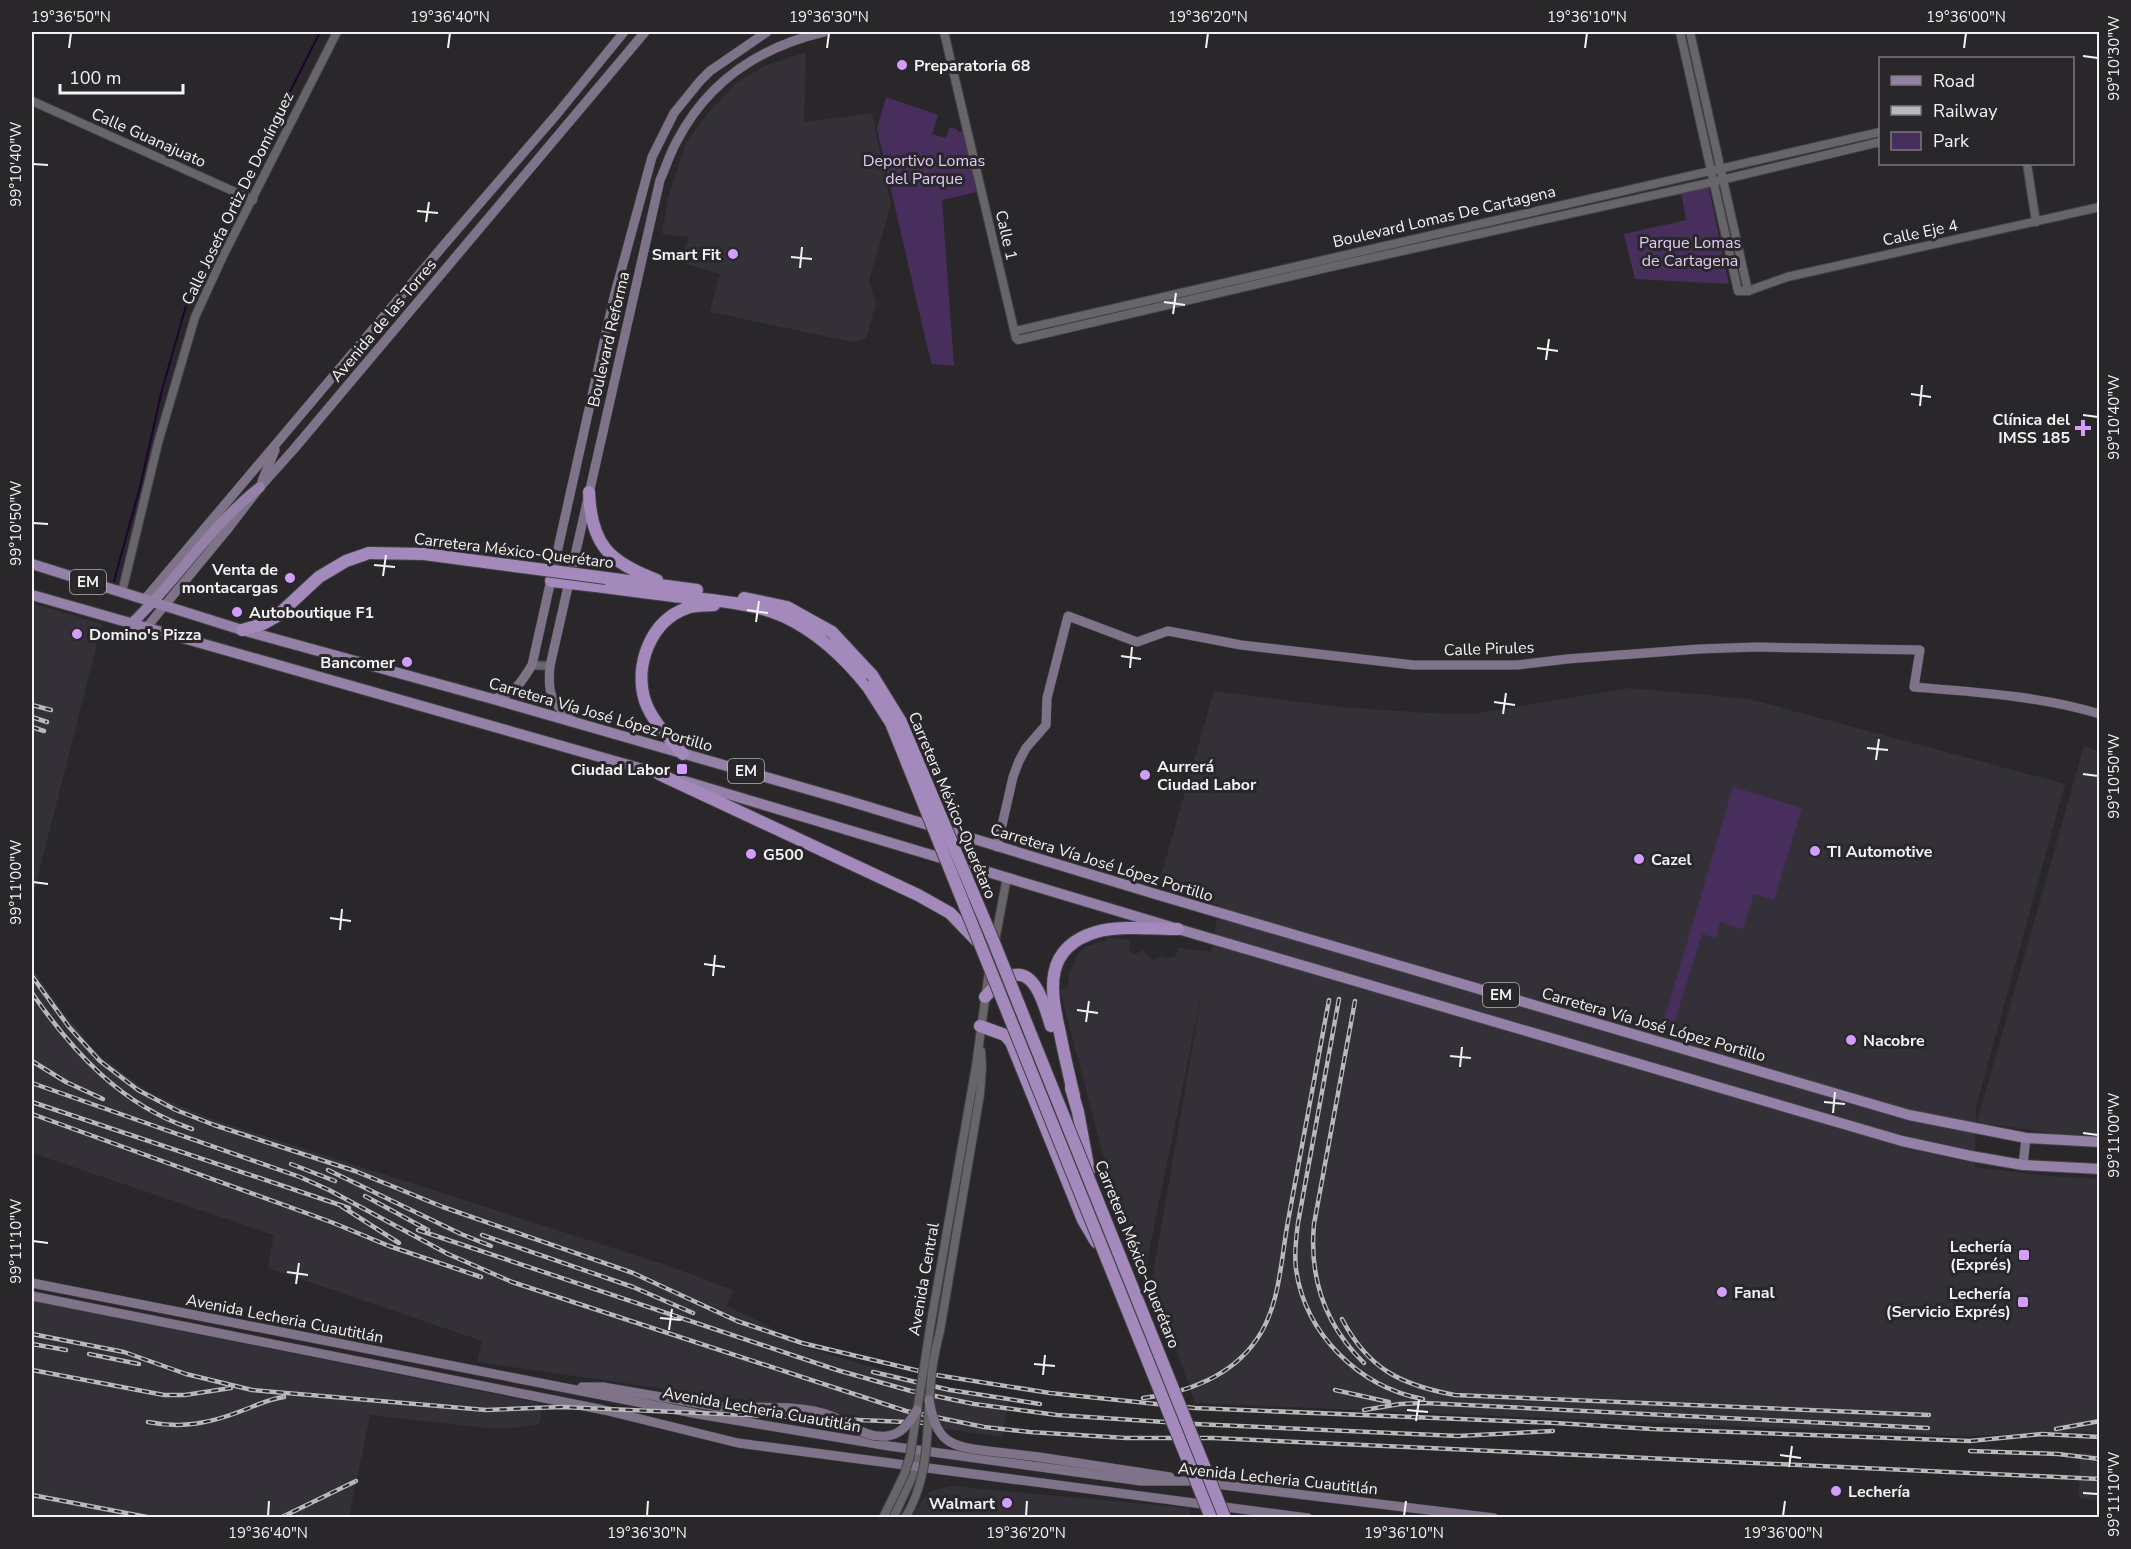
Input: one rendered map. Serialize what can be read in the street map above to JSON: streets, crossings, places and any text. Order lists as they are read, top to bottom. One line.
{"streets":{"highway":["Carretera México-Querétaro"],"main road":["Avenida de las Torres","Boulevard Reforma","EM","Calle Pirules","Carretera Vía José López Portillo","Avenida Lecheria Cuautitlán"],"street":["Calle Guanajuato","Calle Josefa Ortiz De Domínguez","Boulevard Lomas De Cartagena","Calle Eje 4","Calle 1","Avenida Central"]},"crossings":[["Calle Guanajuato","Calle Josefa Ortiz De Domínguez"],["Calle Josefa Ortiz De Domínguez","Carretera Vía José López Portillo"],["Boulevard Lomas De Cartagena","Calle Eje 4"],["Boulevard Lomas De Cartagena","Calle 1"],["Avenida de las Torres","EM"],["Avenida de las Torres","Carretera Vía José López Portillo"],["Boulevard Reforma","Carretera México-Querétaro"],["Boulevard Reforma","Carretera Vía José López Portillo"],["Carretera México-Querétaro","Carretera Vía José López Portillo"],["EM","Avenida Central"],["Calle Pirules","Carretera Vía José López Portillo"]],"parks":["Deportivo Lomas del Parque","Parque Lomas de Cartagena"],"places":{"other":["Preparatoria 68","Smart Fit","Venta de montacargas","Autoboutique F1","Domino's Pizza","Bancomer","Aurrerá Ciudad Labor","TI Automotive","G500","Cazel","Nacobre","Fanal","Lechería","Walmart"],"health":["Clínica del IMSS 185"],"transit":["Ciudad Labor","Lechería (Exprés)","Lechería (Servicio Exprés)"]},"legend":["Road","Railway","Park"],"scale_bar":"100 m","coordinates":["19°36'50\"N","19°36'40\"N","19°36'30\"N","19°36'20\"N","19°36'10\"N","19°36'00\"N","99°10'30\"W","99°10'40\"W","99°10'50\"W","99°11'00\"W","99°11'10\"W"]}
